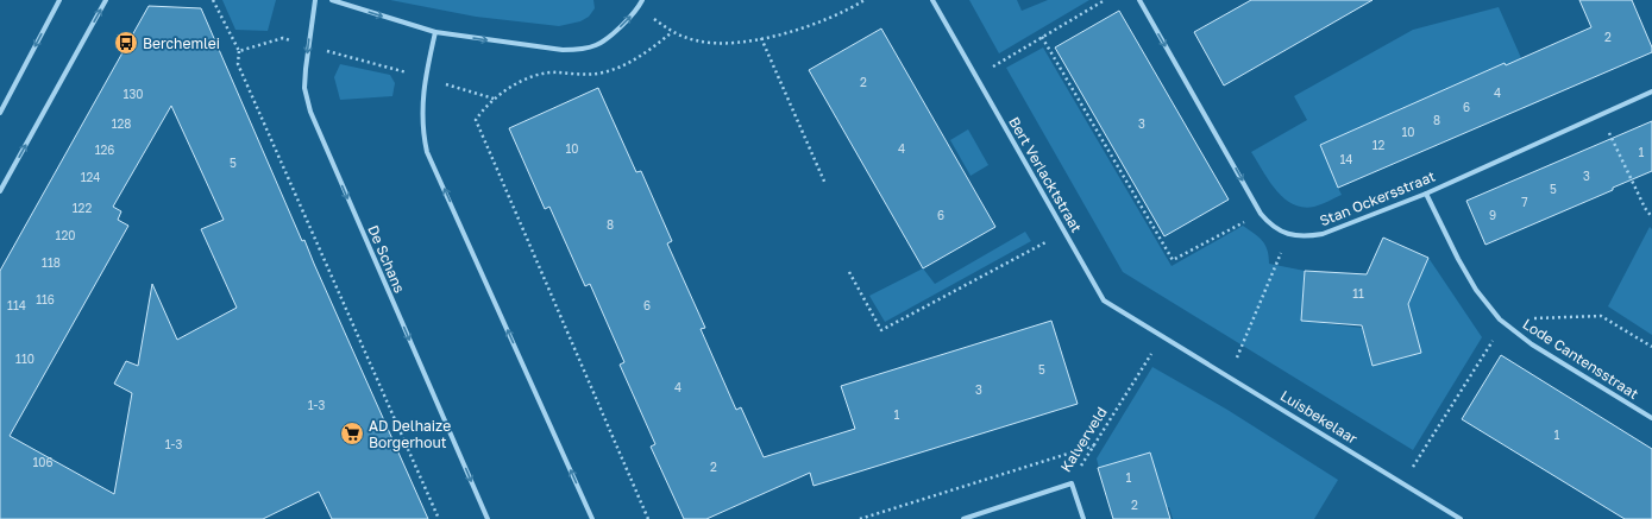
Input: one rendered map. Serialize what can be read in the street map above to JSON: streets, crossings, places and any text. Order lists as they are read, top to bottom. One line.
{"streets":{"street":["Bert Verlacktstraat","Stan Ockersstraat","De Schans","Lode Cantensstraat","Luisbekelaar","Kalverveld"]},"crossings":[["Bert Verlacktstraat","Luisbekelaar"],["Bert Verlacktstraat","Kalverveld"],["Stan Ockersstraat","Lode Cantensstraat"],["Luisbekelaar","Kalverveld"]],"one_way":["De Schans"],"places":{"bus stop":["Berchemlei"],"supermarket":["AD Delhaize Borgerhout"]},"house_numbers":["2","2","4","130","6","8","128","3","10","12","10","4","126","1","14","5","3","124","5","7","122","6","9","8","120","118","11","116","114","6","110","5","4","3","1-3","1","1","1-3","106","2","1","2"]}
